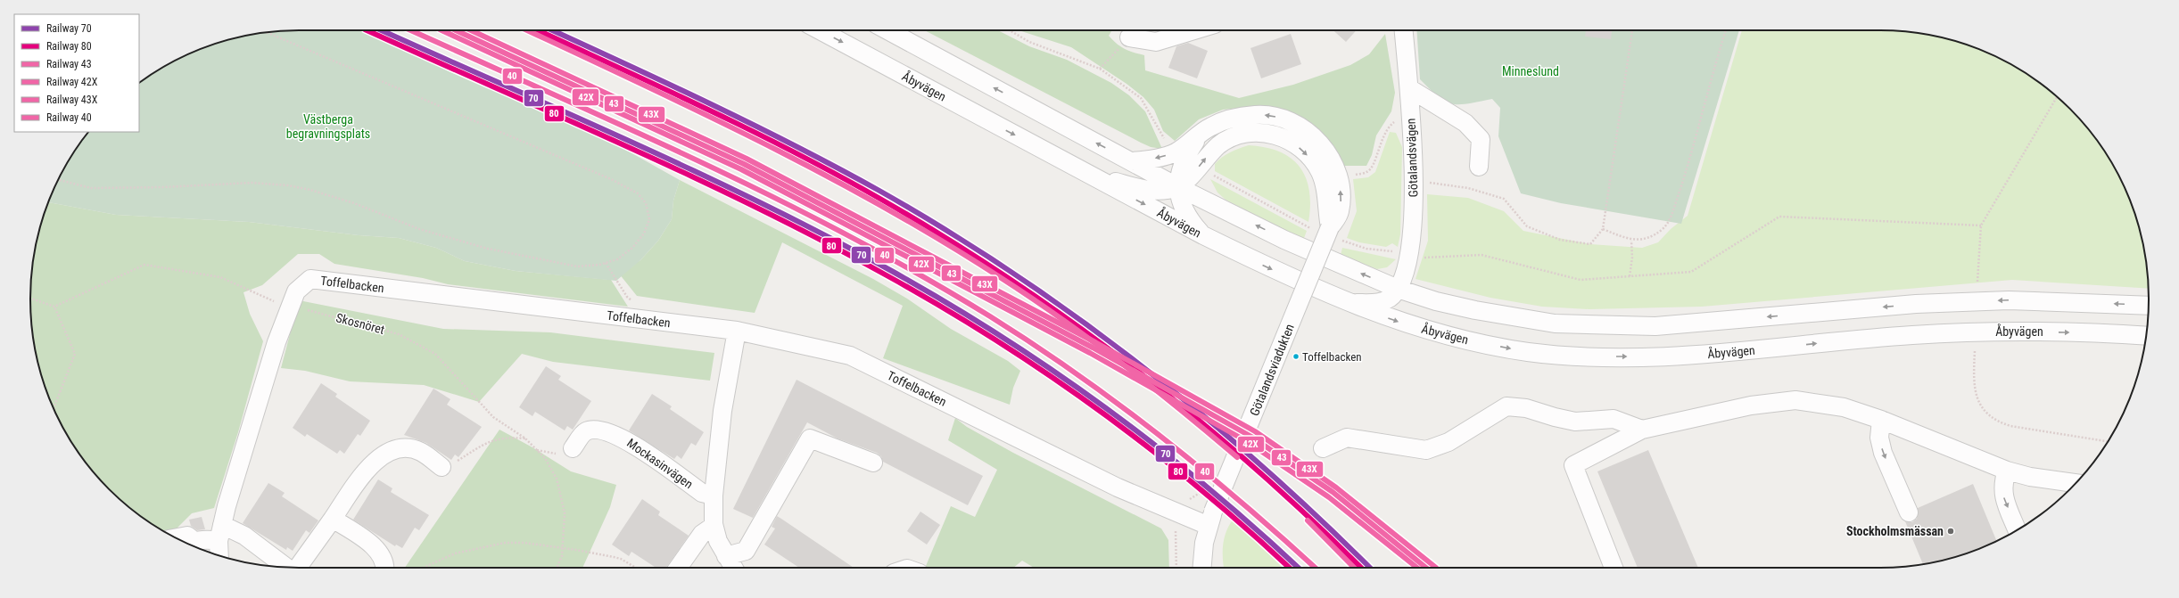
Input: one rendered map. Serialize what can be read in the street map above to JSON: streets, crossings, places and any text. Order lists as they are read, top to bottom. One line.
{"streets":{"street":["Åbyvägen","Götalandsvägen","Toffelbacken","Götalandsviadukten","Mockasinvägen"],"path":["Skosnöret"]},"crossings":[["Toffelbacken","Skosnöret"],["Toffelbacken","Götalandsviadukten"]],"parks":["Minneslund","Västberga begravningsplats"],"places":["Toffelbacken","Stockholmsmässan"],"lines":["rail line 70","rail line 80","rail line 43","rail line 42X","rail line 43X","rail line 40"],"legend":["Railway 70","Railway 80","Railway 43","Railway 42X","Railway 43X","Railway 40"]}
